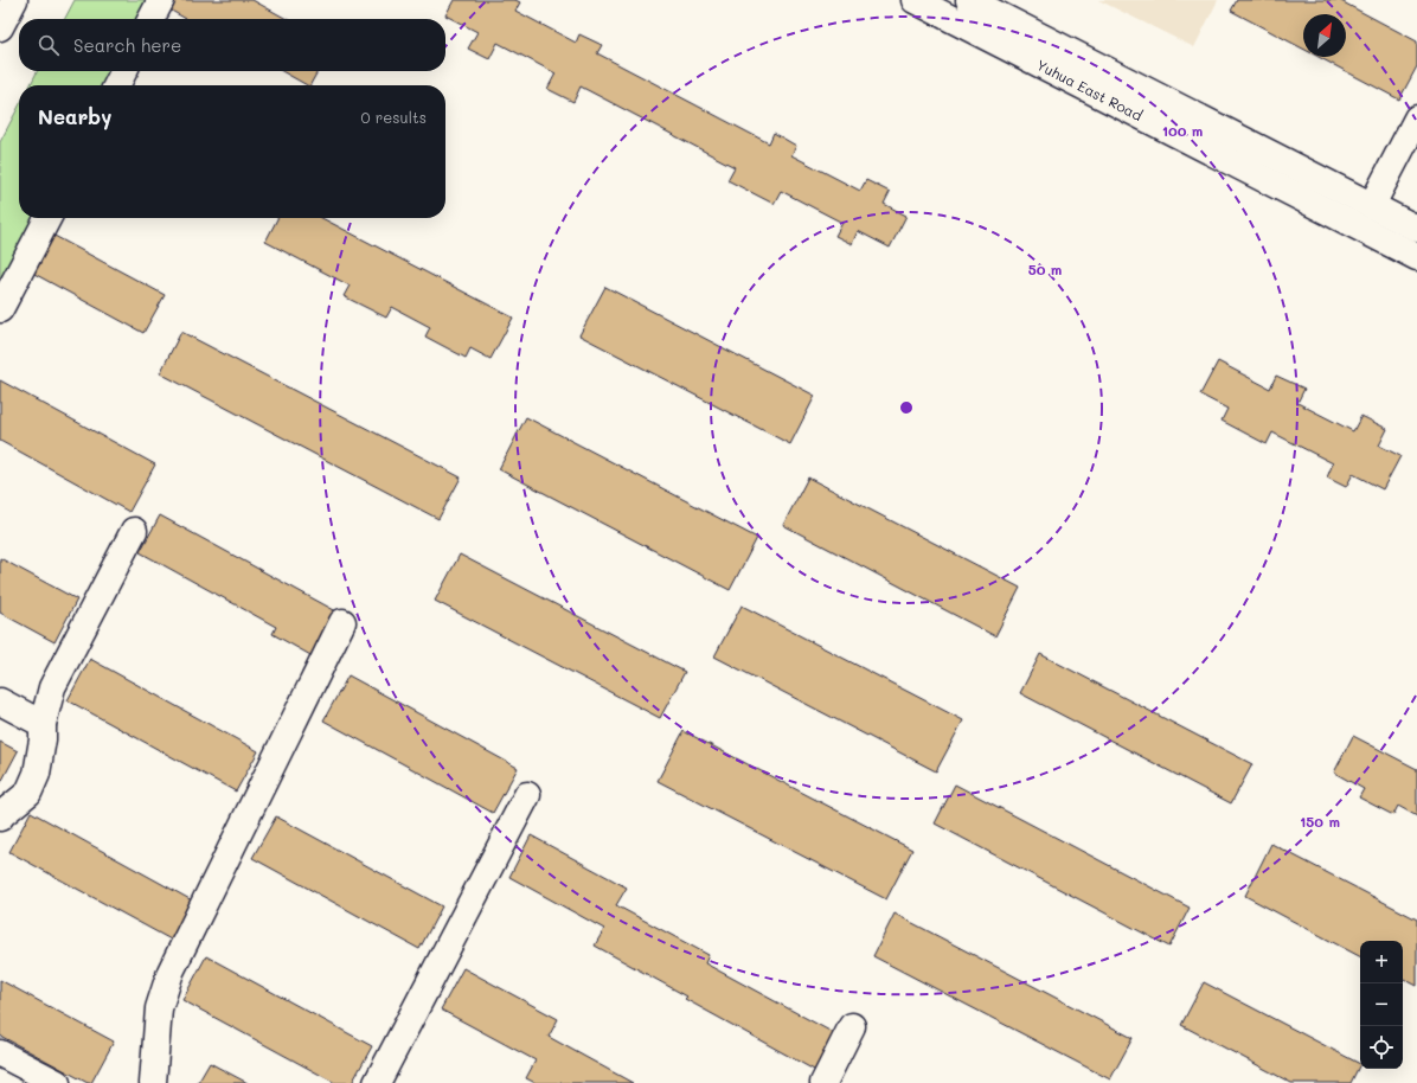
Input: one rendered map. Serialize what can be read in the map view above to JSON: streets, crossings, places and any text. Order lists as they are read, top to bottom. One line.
{"streets":{"street":["Yuhua East Road"]},"north":"top right","page":{"search":"Search here","heading":["Nearby","0 results"],"map_buttons":["+","−"]},"rings":["100 m","50 m","150 m"]}
